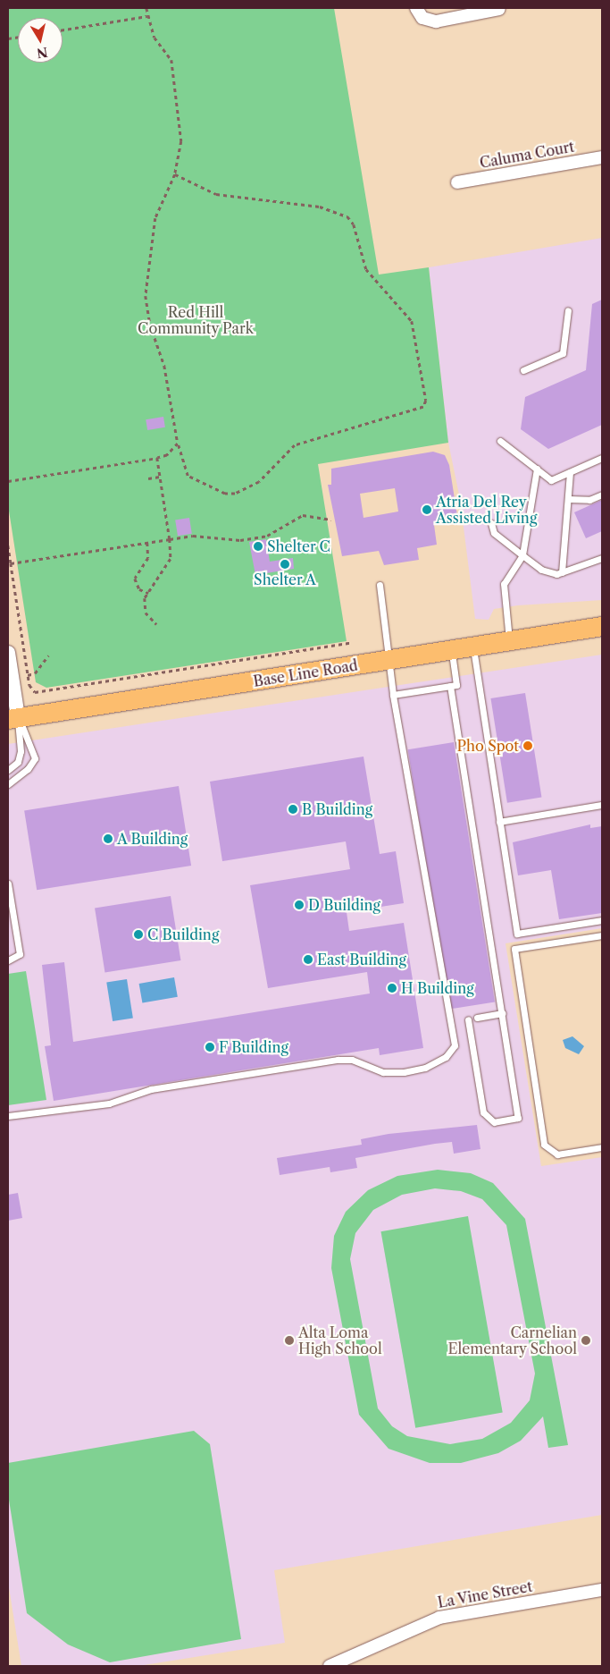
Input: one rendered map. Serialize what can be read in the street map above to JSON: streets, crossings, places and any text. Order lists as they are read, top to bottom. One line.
{"streets":{"main road":["Base Line Road"],"street":["Caluma Court","La Vine Street"]},"parks":["Red Hill Community Park"],"places":["Atria Del Rey Assisted Living","Shelter C","Shelter A","Pho Spot","B Building","A Building","D Building","C Building","East Building","H Building","F Building","Alta Loma High School","Carnelian Elementary School"],"north":"bottom"}
